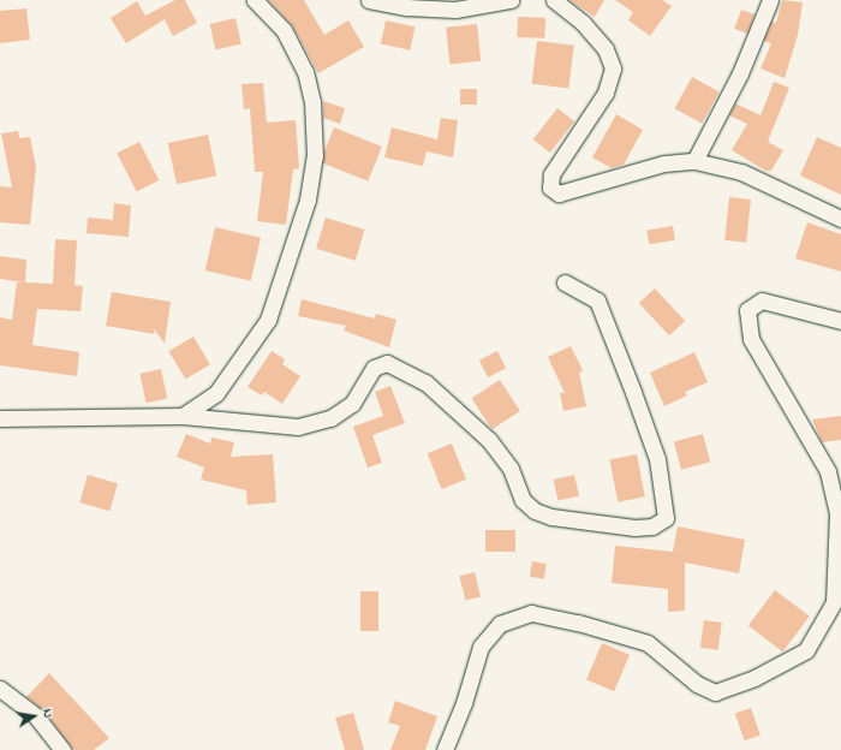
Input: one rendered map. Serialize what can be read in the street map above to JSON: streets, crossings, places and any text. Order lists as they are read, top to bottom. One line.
{"north":"right"}
